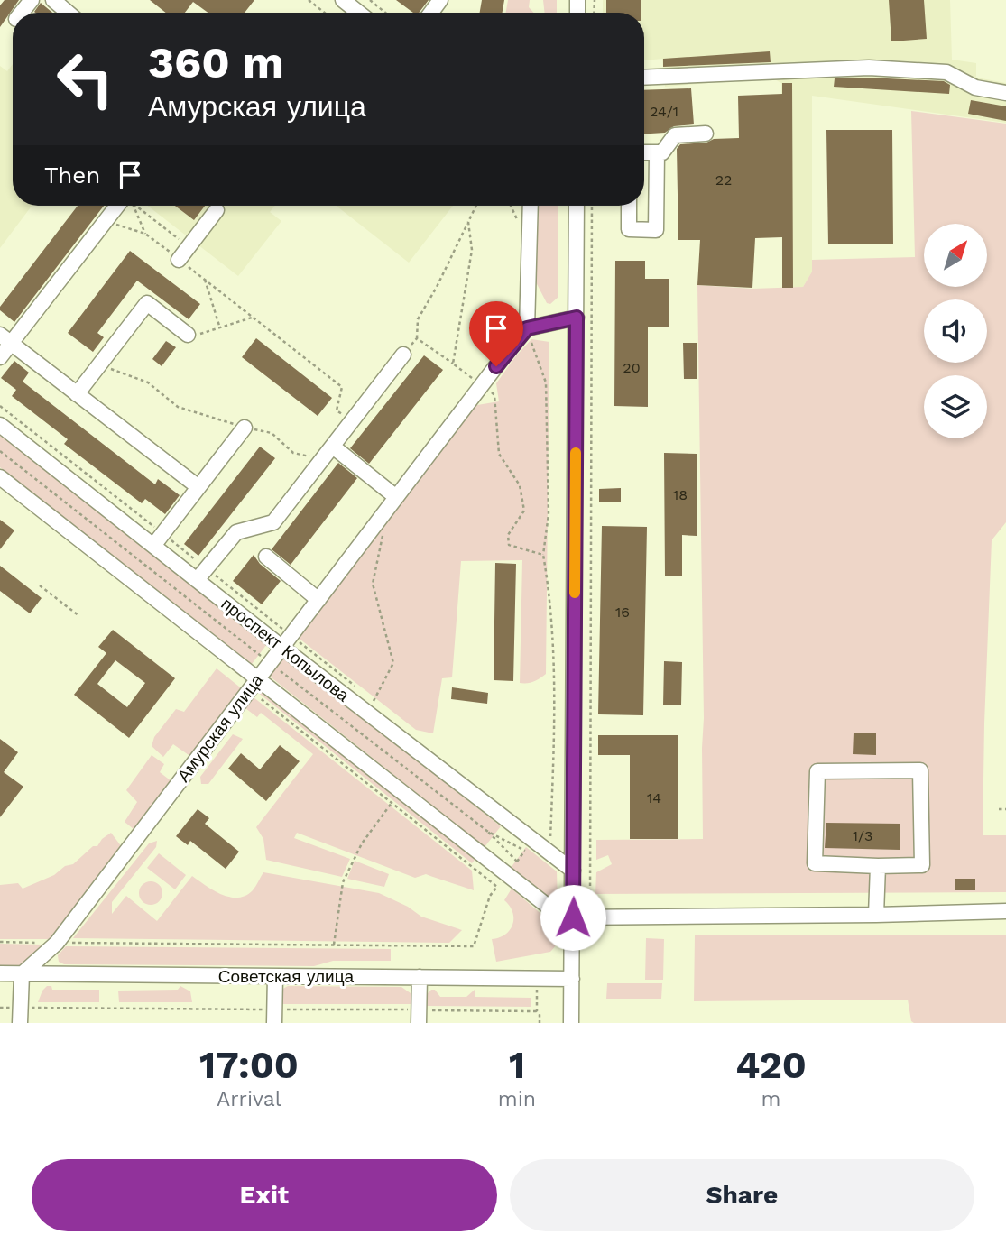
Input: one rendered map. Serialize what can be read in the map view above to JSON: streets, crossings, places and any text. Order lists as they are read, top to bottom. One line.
{"streets":{"street":["проспект Копылова","Амурская улица","Советская улица"]},"crossings":[["проспект Копылова","Амурская улица"],["Амурская улица","Советская улица"]],"house_numbers":["24/1","22","20","18","16","14","1/3"],"north":"top right","page":{"turn":["360 m","Амурская улица"],"then":"Then","eta":["17:00","Arrival","1","min","420","m"],"buttons":["Exit","Share"]}}
